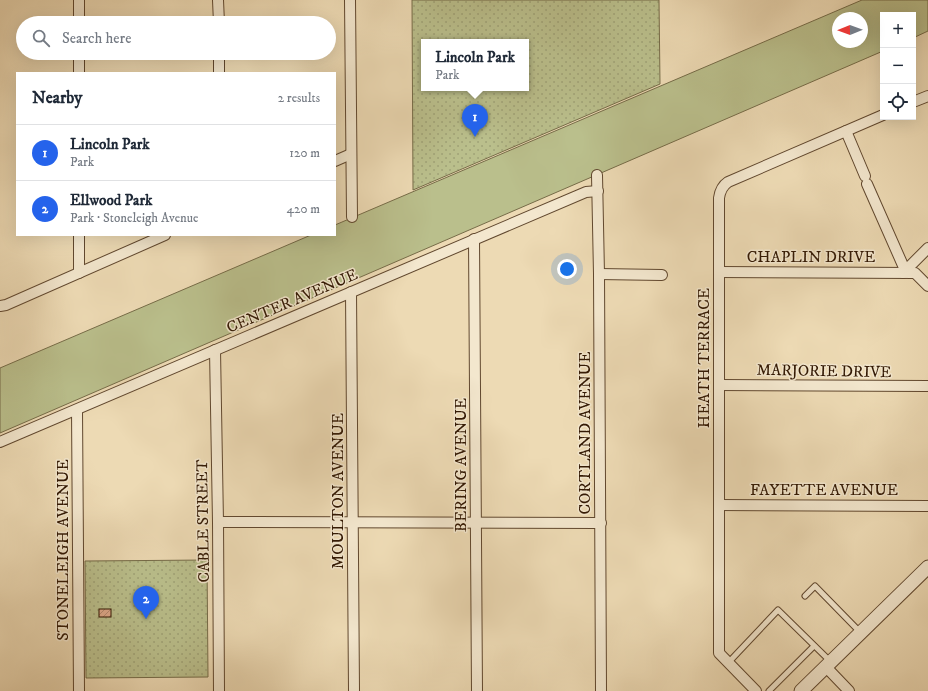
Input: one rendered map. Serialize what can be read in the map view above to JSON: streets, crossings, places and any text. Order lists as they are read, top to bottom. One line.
{"streets":{"street":["CHAPLIN DRIVE","CENTER AVENUE","HEATH TERRACE","MARJORIE DRIVE","CORTLAND AVENUE","BERING AVENUE","FAYETTE AVENUE","MOULTON AVENUE","CABLE STREET","STONELEIGH AVENUE"]},"crossings":[["CHAPLIN DRIVE","HEATH TERRACE"],["CENTER AVENUE","CORTLAND AVENUE"],["CENTER AVENUE","BERING AVENUE"],["CENTER AVENUE","MOULTON AVENUE"],["CENTER AVENUE","CABLE STREET"],["CENTER AVENUE","STONELEIGH AVENUE"],["HEATH TERRACE","MARJORIE DRIVE"],["HEATH TERRACE","FAYETTE AVENUE"]],"north":"left","page":{"map_buttons":["+","−"],"search":"Search here","popup":["Lincoln Park","Park"],"heading":["Nearby","2 results"],"pins":["1","2"],"list":[{"mark":"1","name":"Lincoln Park","note":"Park","value":"120 m"},{"mark":"2","name":"Ellwood Park","note":"Park · Stoneleigh Avenue","value":"420 m"}]}}
